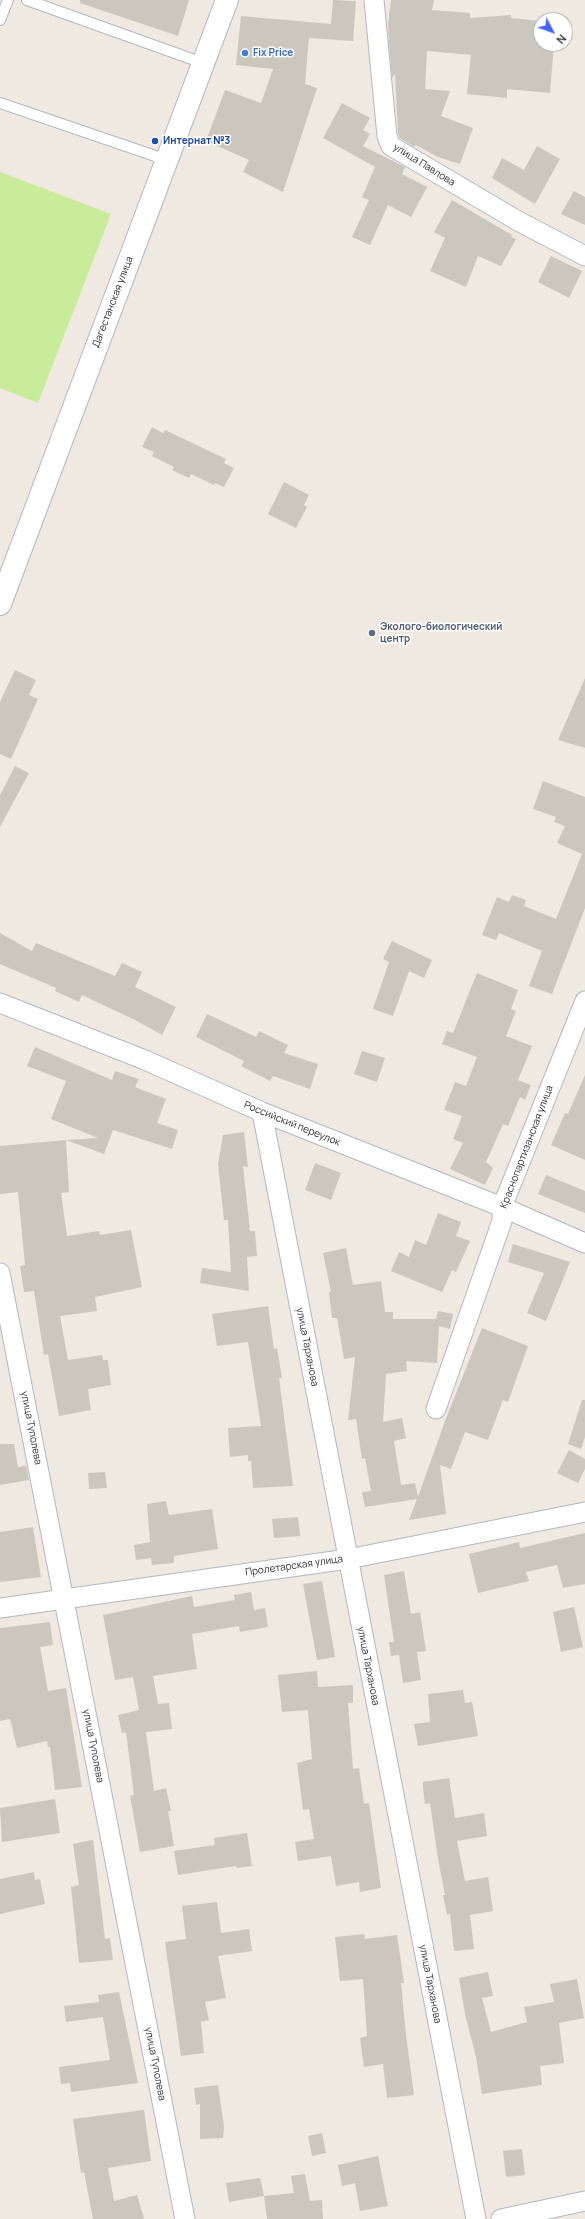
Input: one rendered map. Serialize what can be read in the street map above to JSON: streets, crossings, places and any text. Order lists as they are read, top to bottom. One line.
{"streets":{"street":["улица Павлова","Дагестанская улица","Российский переулок","Краснопартизанская улица","улица Тарханова","улица Туполева","Пролетарская улица"]},"crossings":[["Российский переулок","Краснопартизанская улица"],["Российский переулок","улица Тарханова"],["улица Тарханова","Пролетарская улица"],["улица Туполева","Пролетарская улица"]],"places":["Fix Price","Интернат №3","Эколого-биологический центр"],"north":"bottom right"}
